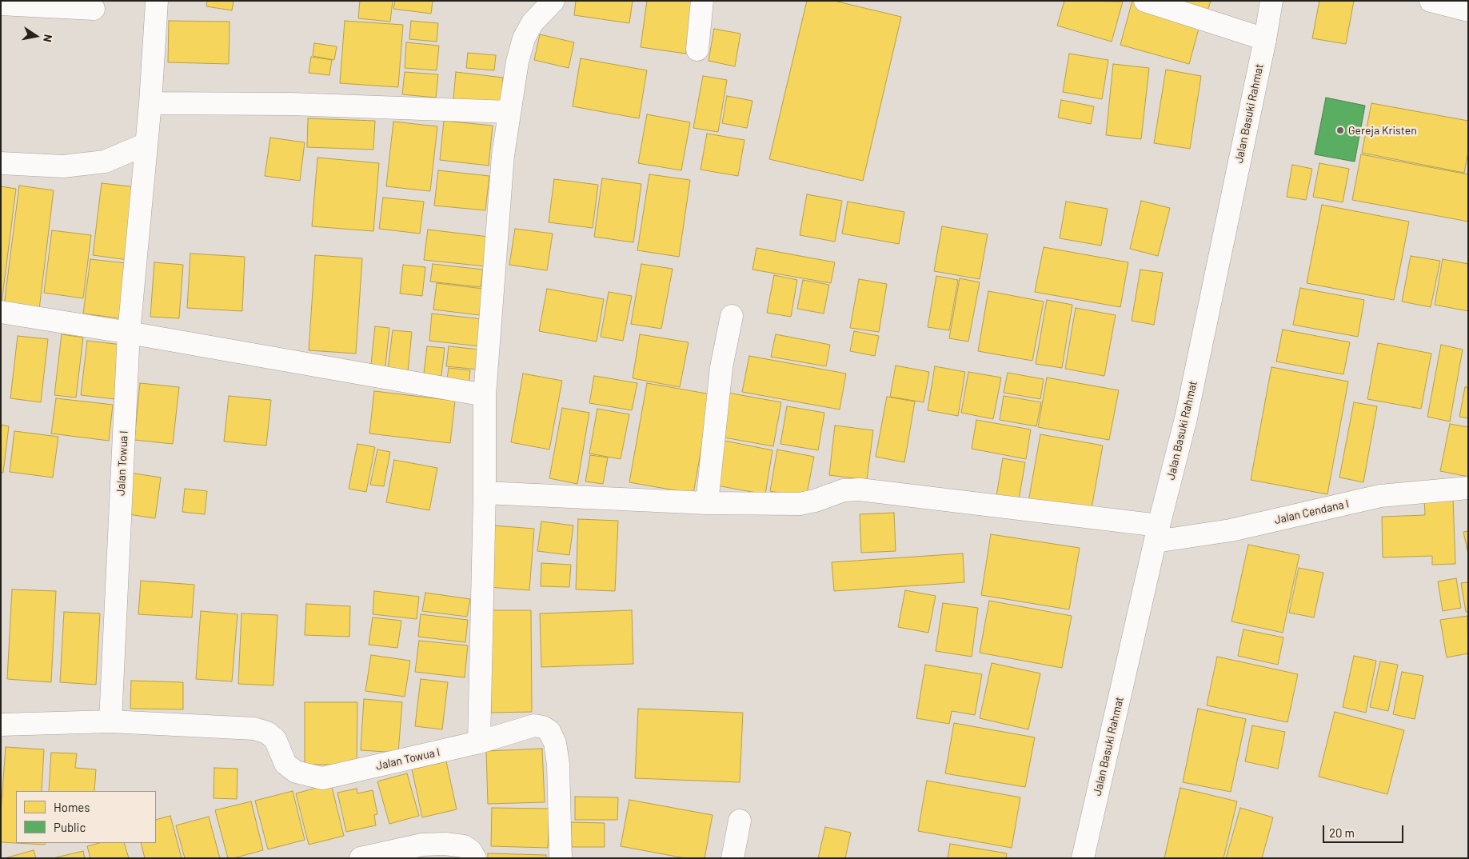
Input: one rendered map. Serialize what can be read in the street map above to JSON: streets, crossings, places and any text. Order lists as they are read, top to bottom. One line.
{"streets":{"main road":["Jalan Basuki Rahmat","Jalan Towua I","Jalan Cendana I"]},"crossings":[["Jalan Basuki Rahmat","Jalan Cendana I"]],"places":["Gereja Kristen"],"legend":["Homes","Public"],"scale_bar":"20 m","north":"right"}
